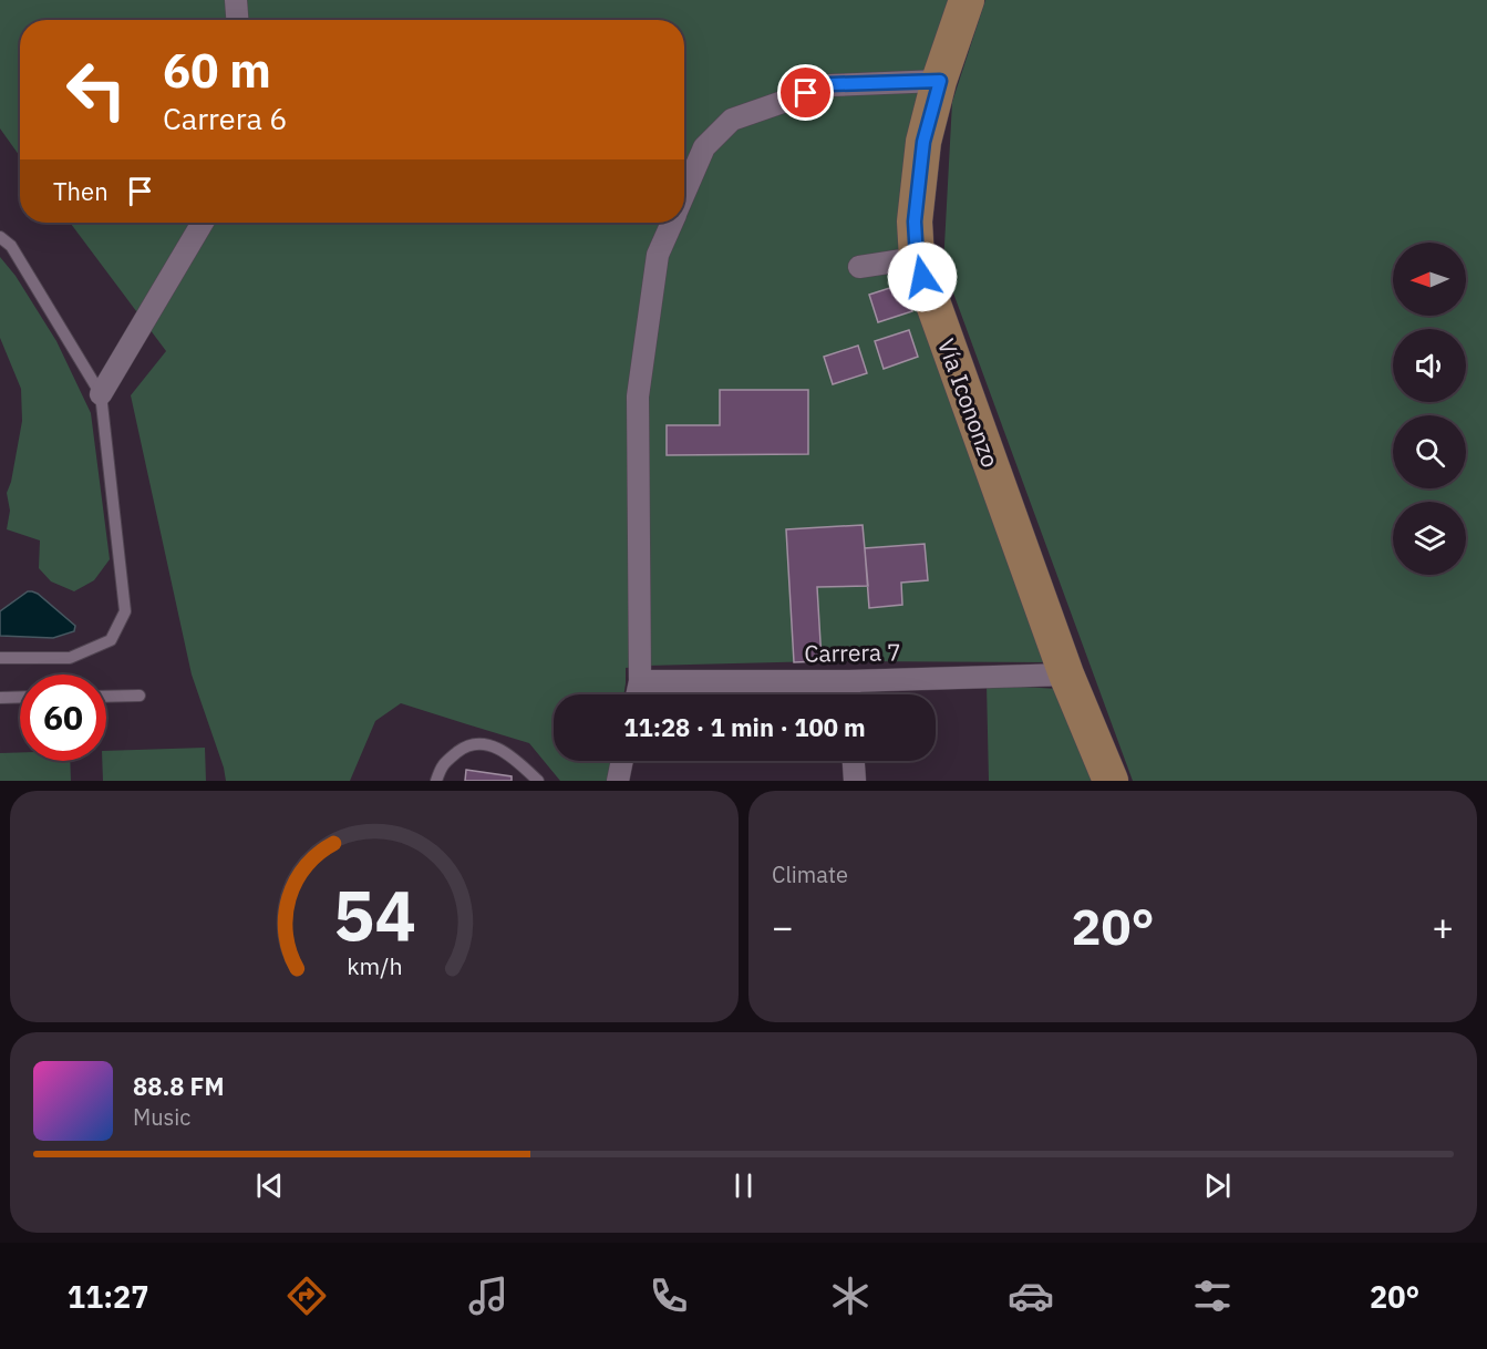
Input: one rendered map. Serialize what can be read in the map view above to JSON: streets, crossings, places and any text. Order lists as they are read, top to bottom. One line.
{"streets":{"main road":["Vía Icononzo"],"street":["Carrera 7"]},"crossings":[["Vía Icononzo","Carrera 7"]],"north":"left","page":{"turn":["60 m","Carrera 6"],"then":"Then","limit":"60","trip":"11:28 · 1 min · 100 m","tile":"Climate","heat":["−","20°","+"],"song":["88.8 FM","Music"],"tabs":["11:27","20°"],"gauge":["54","km/h"]}}
